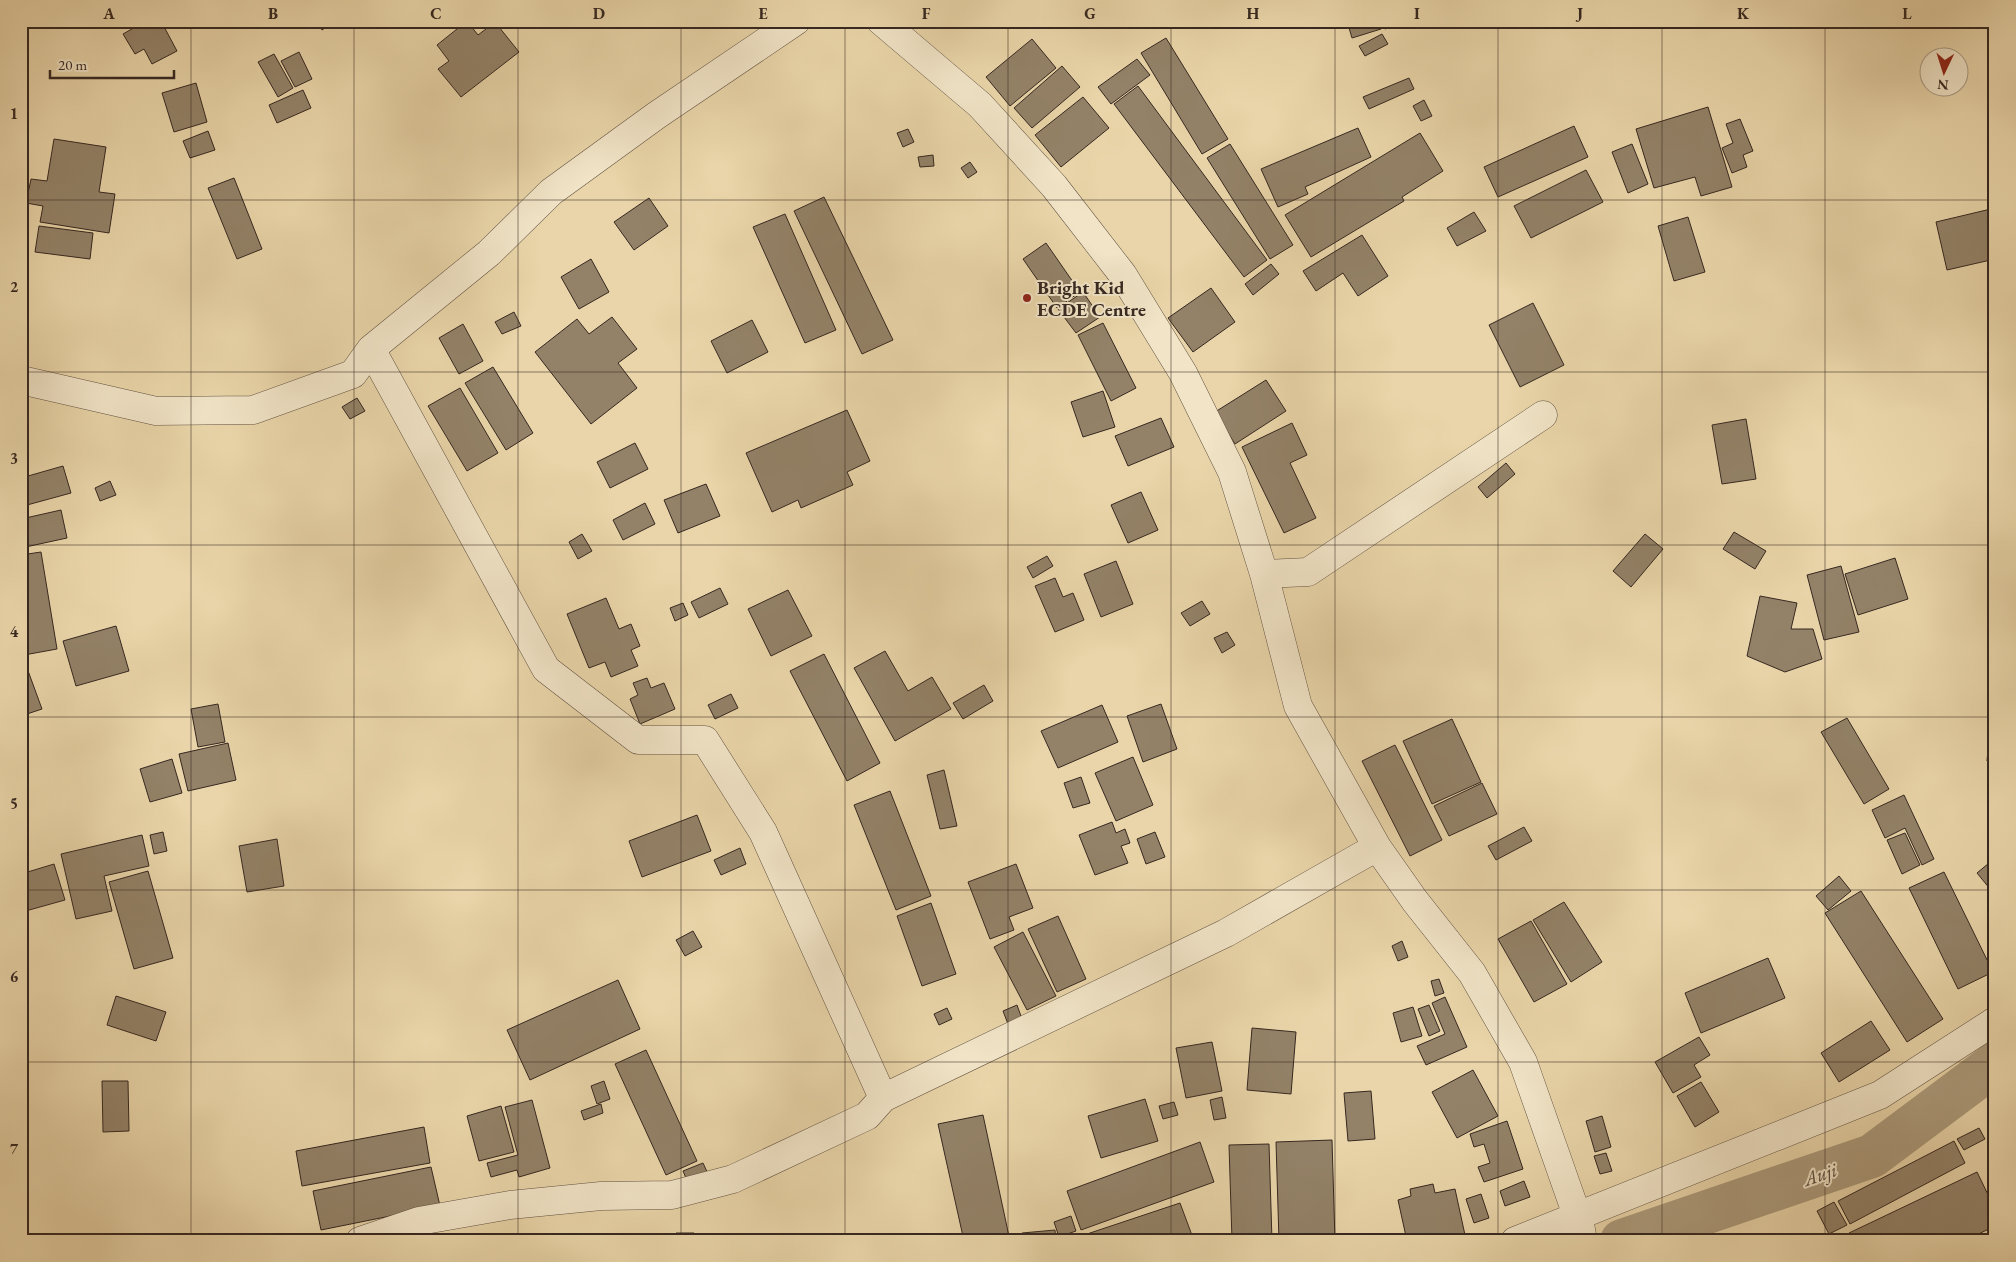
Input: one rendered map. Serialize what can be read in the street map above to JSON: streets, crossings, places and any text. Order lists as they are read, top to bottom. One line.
{"water":["Auji"],"places":["Bright Kid ECDE Centre"],"scale_bar":"20 m","north":"bottom","grid":{"columns":["A","B","C","D","E","F","G","H","I","J","K","L"],"rows":["1","2","3","4","5","6","7"]}}
